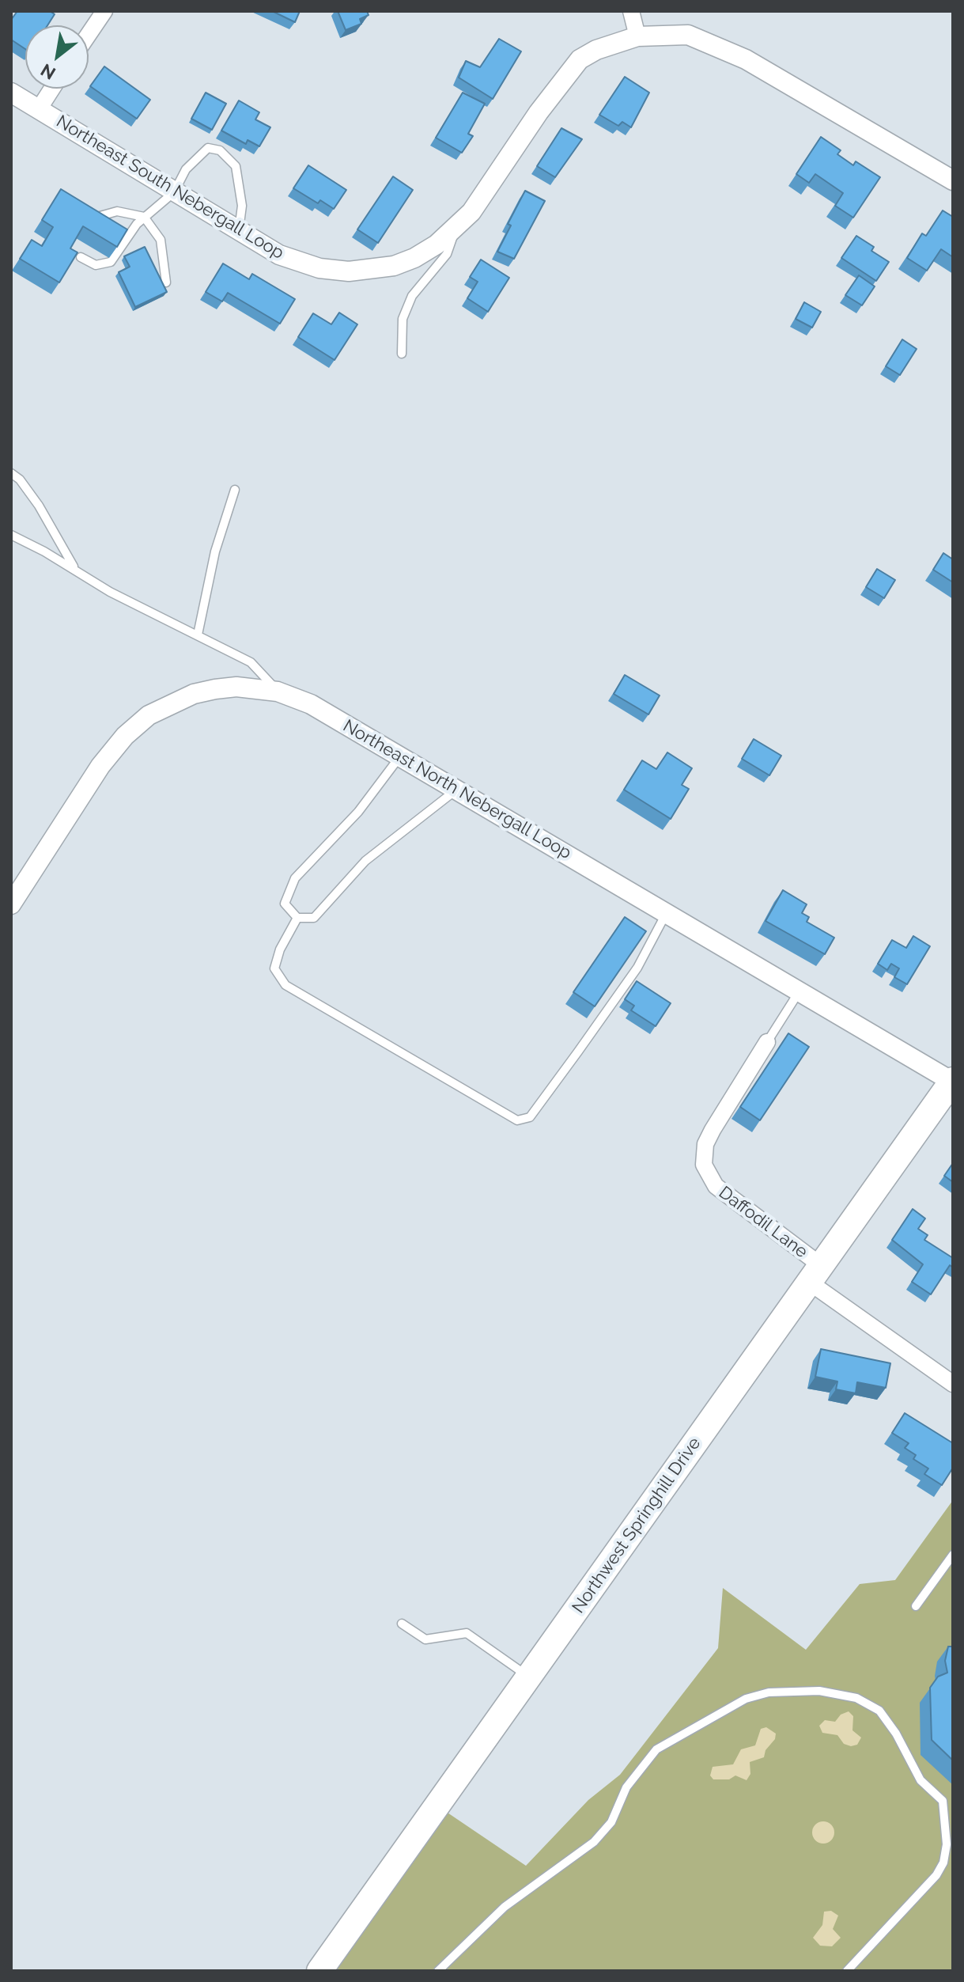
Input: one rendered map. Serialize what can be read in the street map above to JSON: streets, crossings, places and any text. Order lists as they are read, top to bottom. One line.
{"streets":{"main road":["Northwest Springhill Drive"],"street":["Northeast South Nebergall Loop","Northeast North Nebergall Loop","Daffodil Lane"]},"crossings":[["Northeast North Nebergall Loop","Northwest Springhill Drive"],["Daffodil Lane","Northwest Springhill Drive"]],"north":"bottom left"}
